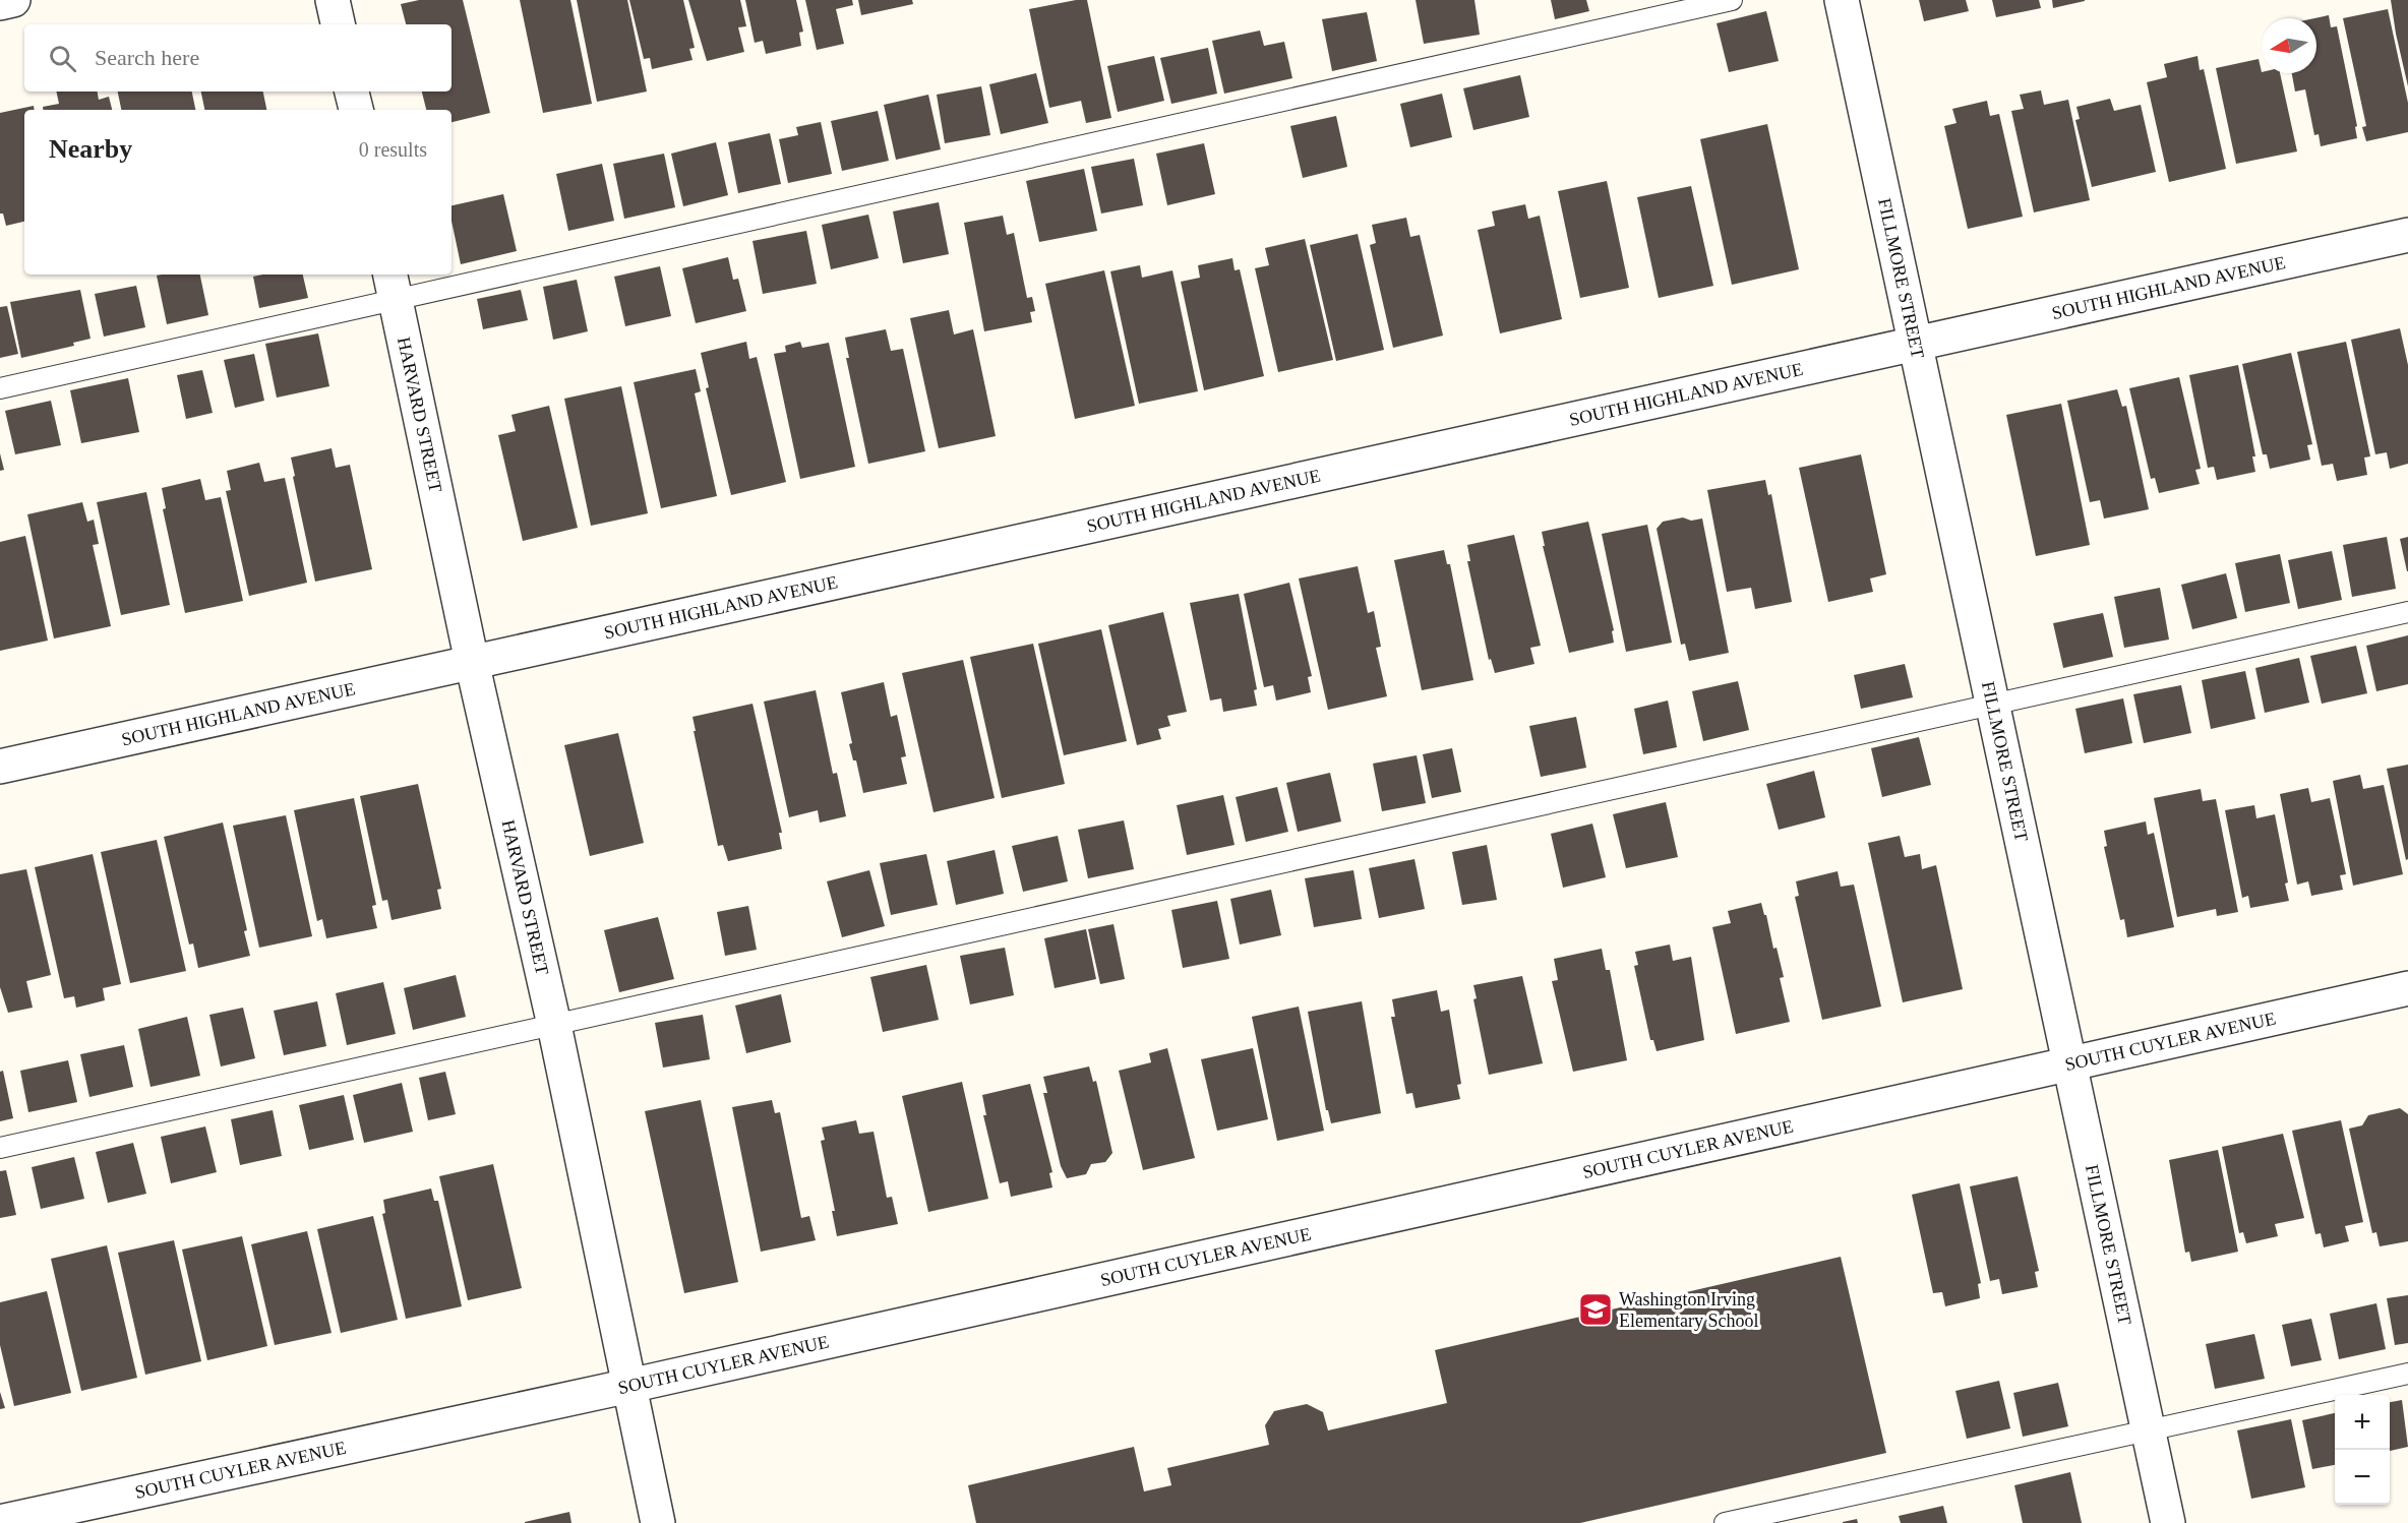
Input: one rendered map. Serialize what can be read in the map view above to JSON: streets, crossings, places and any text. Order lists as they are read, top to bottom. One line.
{"streets":{"street":["FILLMORE STREET","SOUTH HIGHLAND AVENUE","HARVARD STREET","SOUTH CUYLER AVENUE"]},"crossings":[["FILLMORE STREET","SOUTH HIGHLAND AVENUE"],["FILLMORE STREET","SOUTH CUYLER AVENUE"],["SOUTH HIGHLAND AVENUE","HARVARD STREET"],["HARVARD STREET","SOUTH CUYLER AVENUE"]],"places":{"school or university":["Washington Irving Elementary School"]},"north":"left","page":{"search":"Search here","heading":["Nearby","0 results"],"map_buttons":["+","−"]}}
